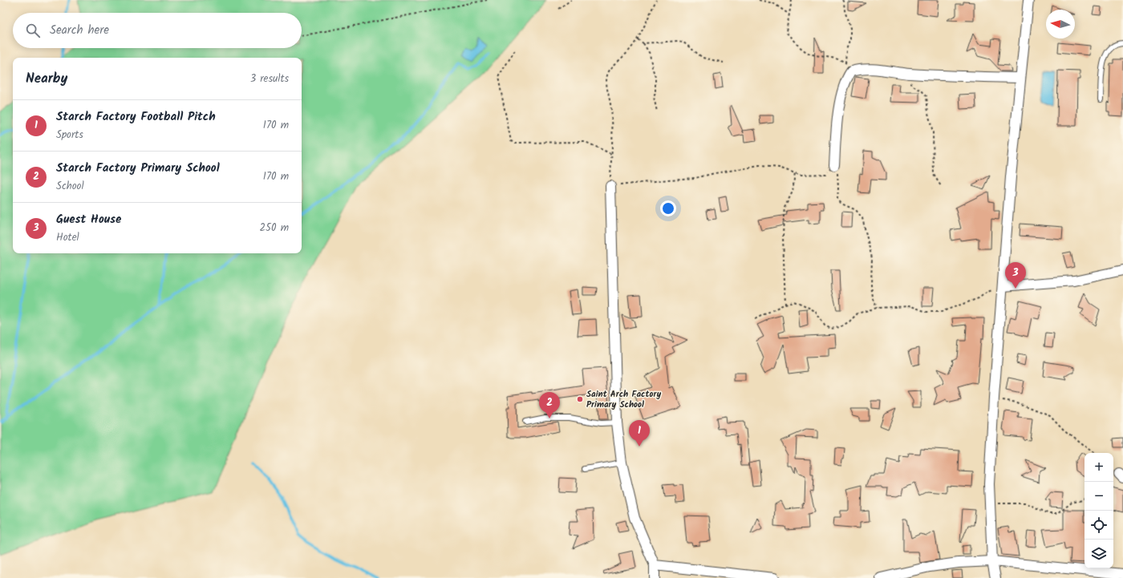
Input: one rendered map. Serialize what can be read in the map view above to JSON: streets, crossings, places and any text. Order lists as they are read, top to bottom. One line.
{"places":["Saint Arch Factory Primary School"],"north":"left","page":{"search":"Search here","heading":["Nearby","3 results"],"list":[{"mark":"1","name":"Starch Factory Football Pitch","note":"Sports","value":"170 m"},{"mark":"2","name":"Starch Factory Primary School","note":"School","value":"170 m"},{"mark":"3","name":"Guest House","note":"Hotel","value":"250 m"}],"pins":["3","2","1"],"map_buttons":["+","−"]}}
